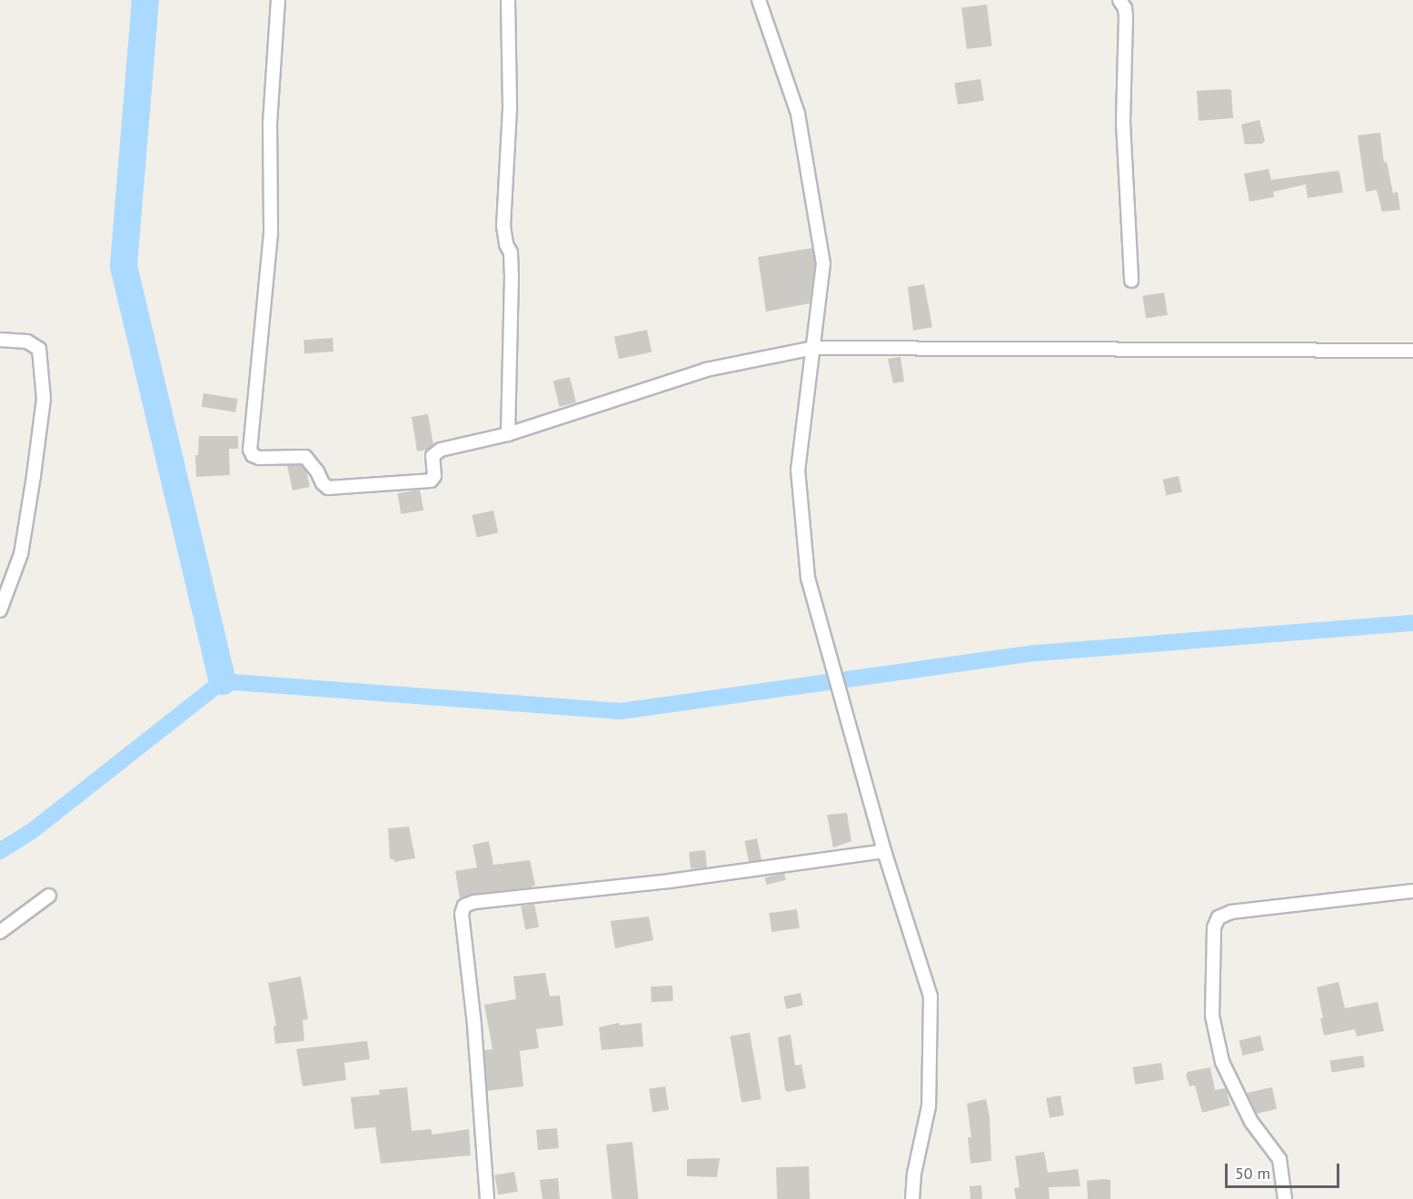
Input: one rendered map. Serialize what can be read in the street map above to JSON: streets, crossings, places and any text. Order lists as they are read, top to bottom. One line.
{"scale_bar":"50 m"}
